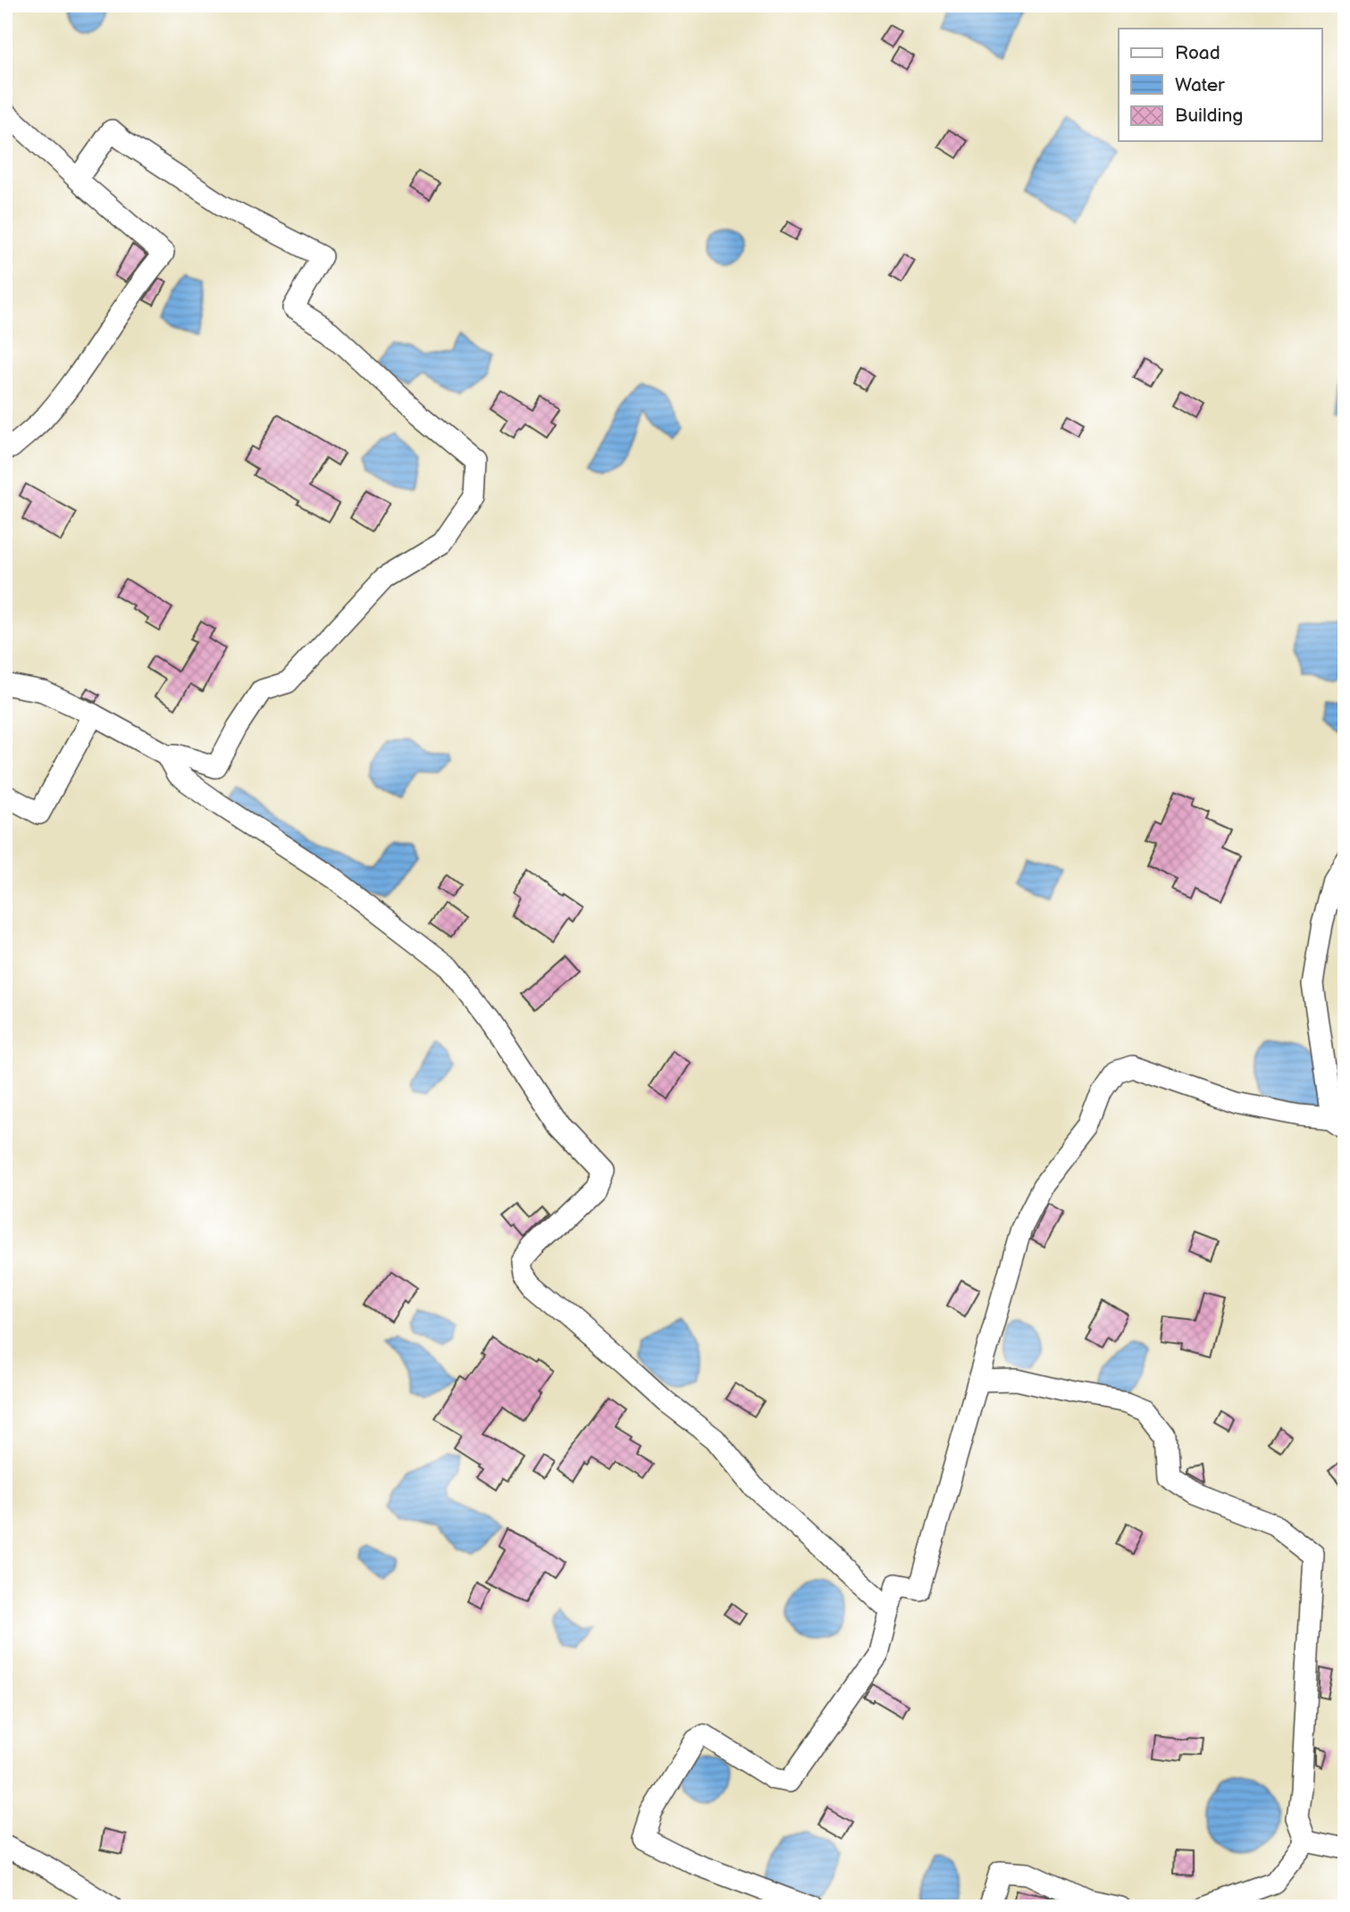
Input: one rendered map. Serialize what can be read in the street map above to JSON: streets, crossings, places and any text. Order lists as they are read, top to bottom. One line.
{"legend":["Road","Water","Building"]}
